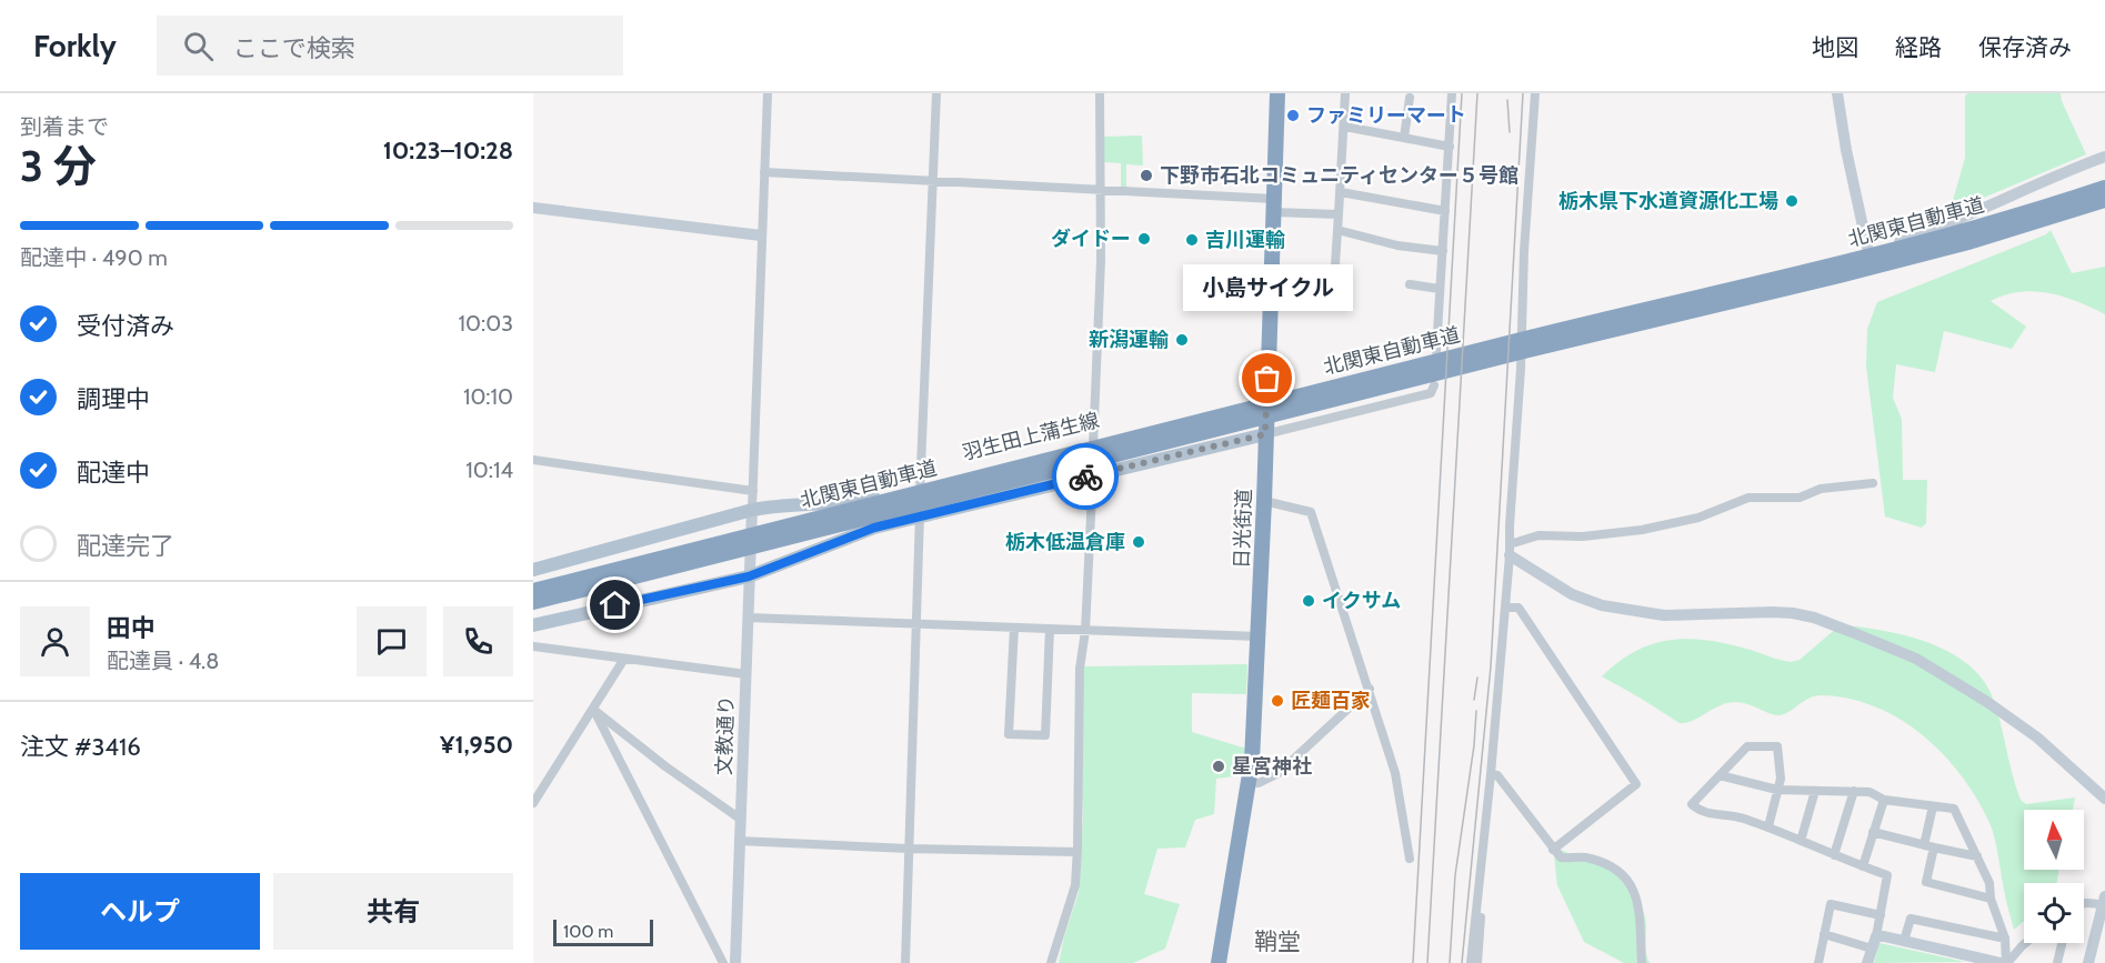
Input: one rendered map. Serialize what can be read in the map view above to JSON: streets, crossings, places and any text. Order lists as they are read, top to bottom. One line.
{"streets":{"highway":["北関東自動車道","日光街道"],"main road":["羽生田上蒲生線"],"street":["文教通り"]},"crossings":[["羽生田上蒲生線","日光街道"],["羽生田上蒲生線","文教通り"]],"districts":["鞘堂"],"places":["ファミリーマート","下野市石北コミュニティセンター５号館","栃木県下水道資源化工場","ダイドー","吉川運輸","新潟運輸","小島サイクル","栃木低温倉庫","イクサム","匠麺百家","星宮神社"],"scale_bar":"100 m","north":"top","page":{"header":"Forkly","search":"ここで検索","nav":["地図","経路","保存済み"],"heading":["3 分","到着まで","10:23–10:28"],"panel":["田中","配達員 · 4.8","注文 #3416","¥1,950"],"bar":"配達中 · 490 m","bubble":"小島サイクル","list":[["受付済み","10:03"],["調理中","10:10"],["配達中","10:14"],"配達完了"],"buttons":["ヘルプ","共有"],"scale":"100 m"}}
